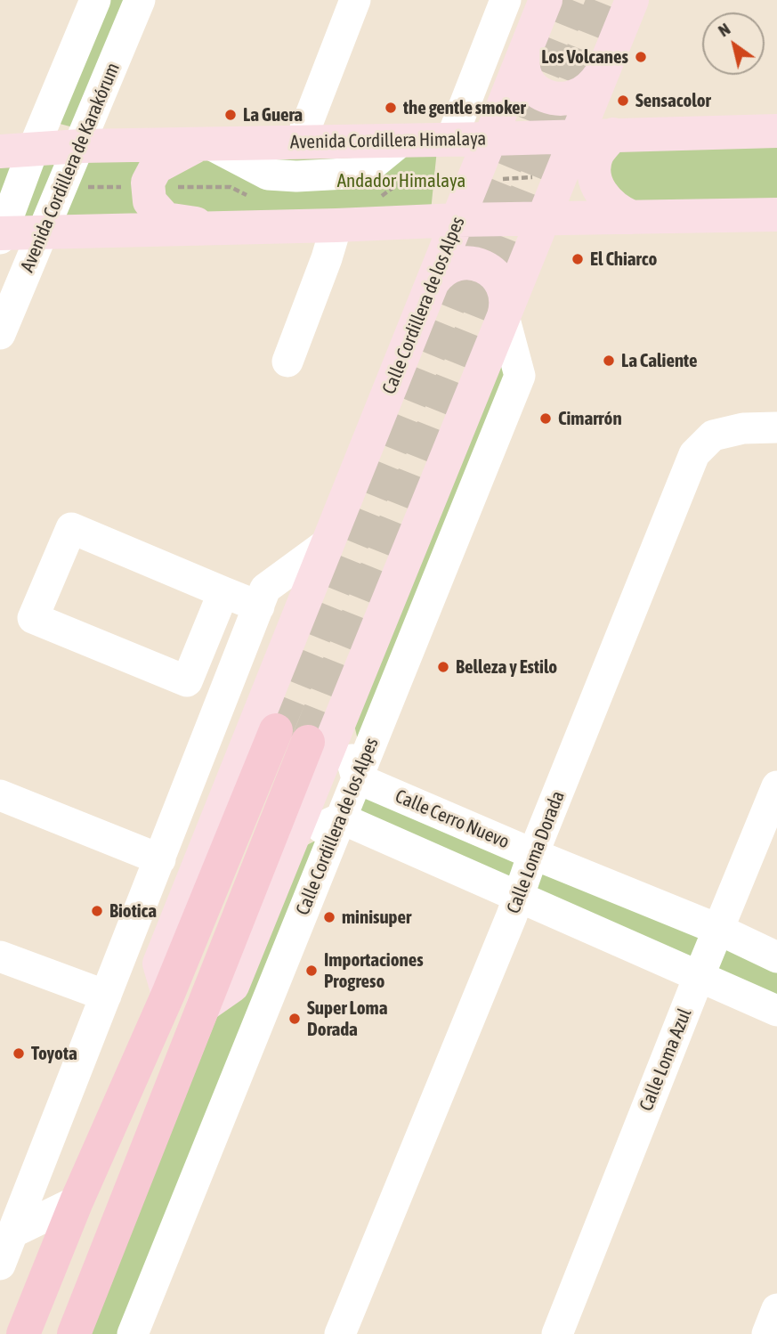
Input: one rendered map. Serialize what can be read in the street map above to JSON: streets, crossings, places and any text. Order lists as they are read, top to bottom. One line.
{"streets":{"main road":["Avenida Cordillera Himalaya","Calle Cordillera de los Alpes"],"street":["Avenida Cordillera de Karakórum","Calle Cerro Nuevo","Calle Loma Dorada","Calle Loma Azul"]},"crossings":[["Avenida Cordillera Himalaya","Avenida Cordillera de Karakórum"],["Avenida Cordillera Himalaya","Calle Cordillera de los Alpes"],["Calle Cordillera de los Alpes","Calle Cerro Nuevo"],["Calle Cerro Nuevo","Calle Loma Dorada"],["Calle Cerro Nuevo","Calle Loma Azul"]],"parks":["Andador Himalaya"],"places":["Los Volcanes","Sensacolor","the gentle smoker","La Guera","El Chiarco","La Caliente","Cimarrón","Belleza y Estilo","Biotica","minisuper","Importaciones Progreso","Super Loma Dorada","Toyota"],"north":"top left"}
